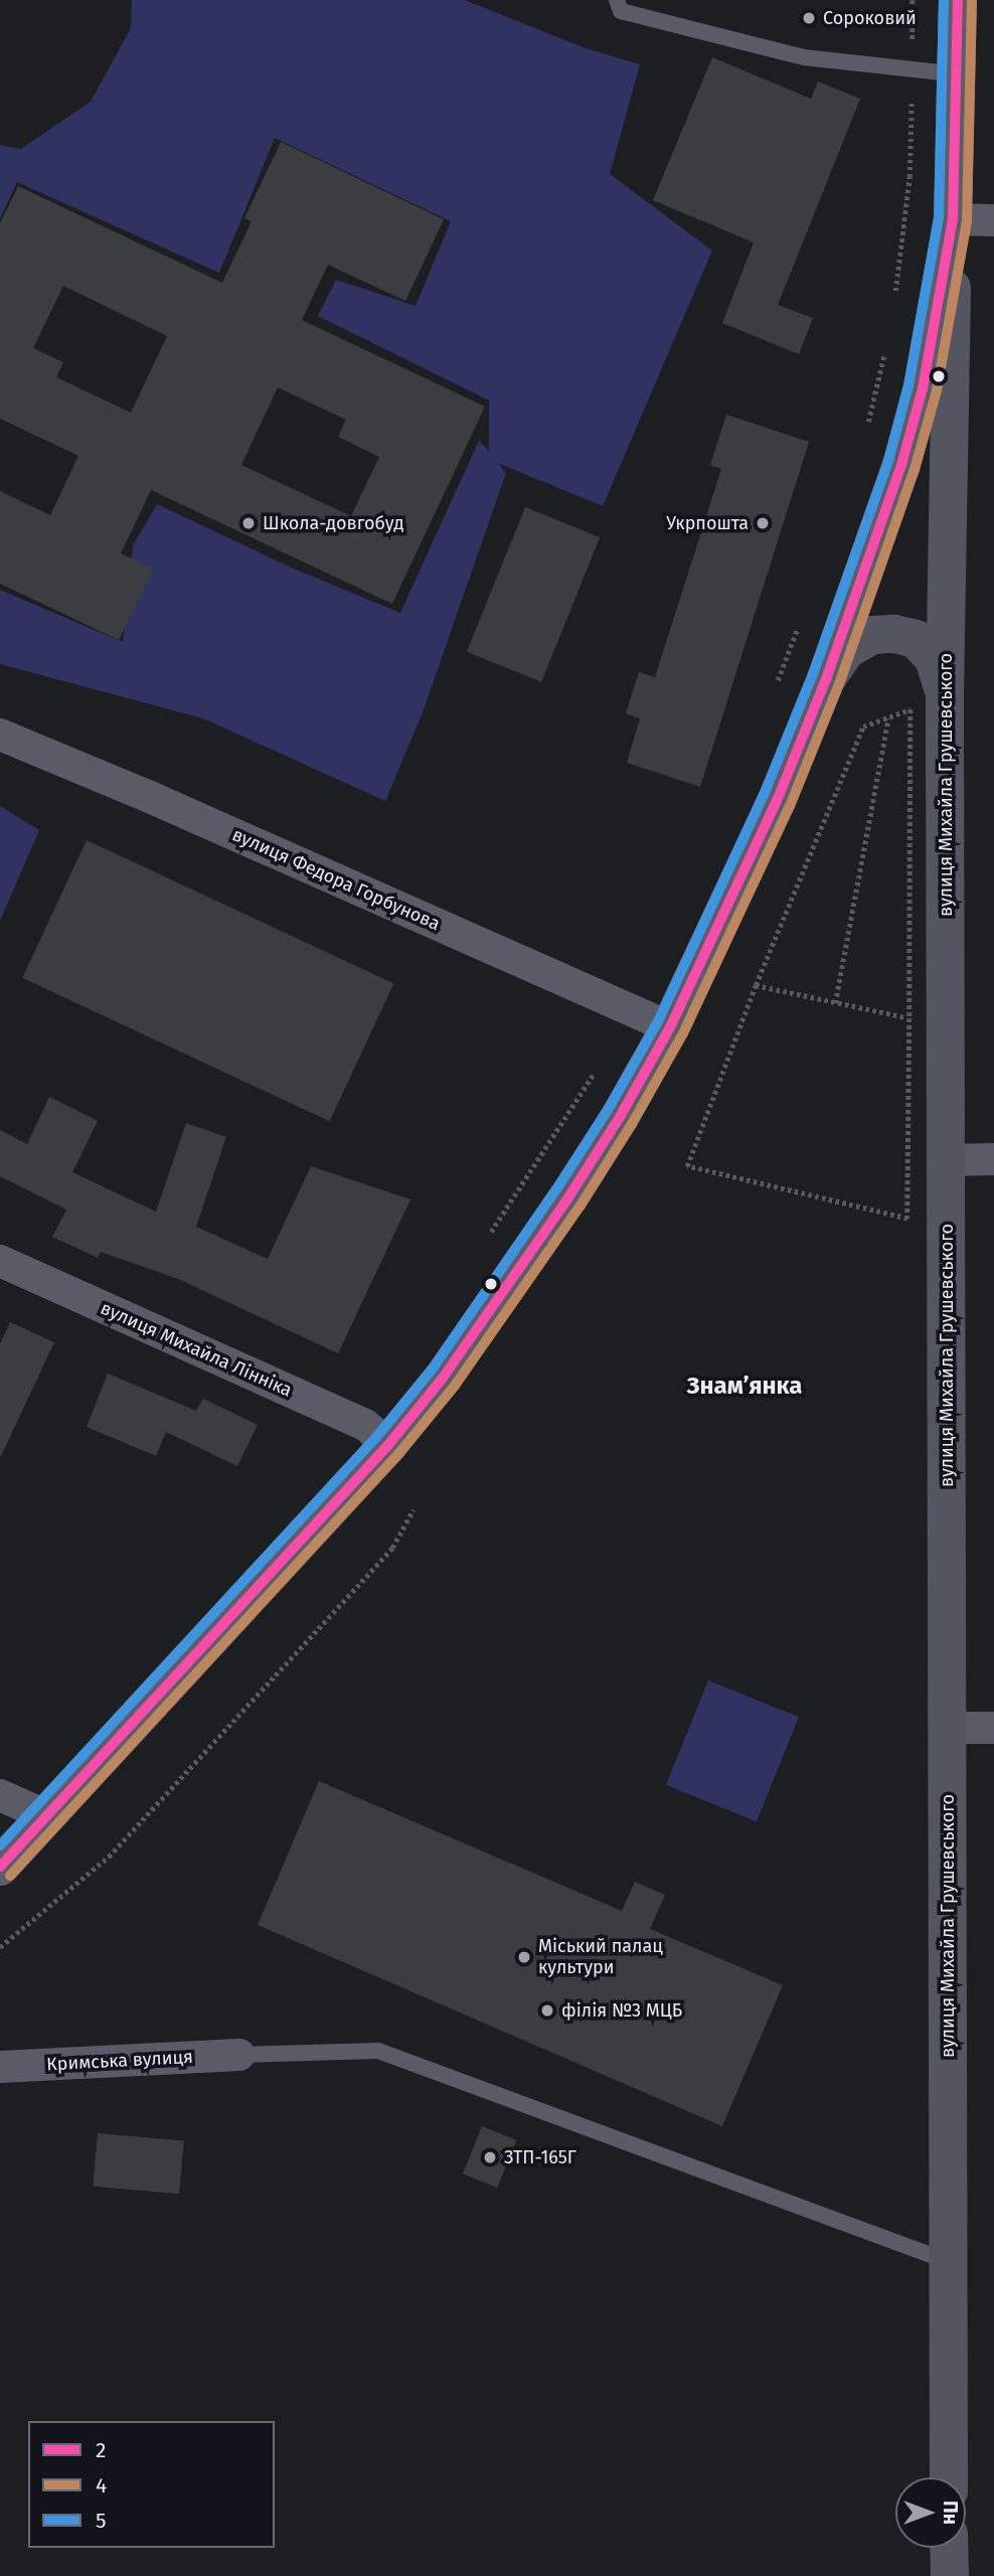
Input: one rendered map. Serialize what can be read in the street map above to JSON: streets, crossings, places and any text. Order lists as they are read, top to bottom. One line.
{"streets":{"main road":["вулиця Михайла Грушевського"],"street":["вулиця Федора Горбунова","вулиця Михайла Лінніка","Кримська вулиця"]},"crossings":[["вулиця Михайла Грушевського","вулиця Федора Горбунова"],["вулиця Михайла Грушевського","вулиця Михайла Лінніка"]],"districts":["Знам’янка"],"places":["Сороковий","Школа-довгобуд","Укрпошта","Міський палац культури","філія №3 МЦБ","ЗТП-165Г"],"lines":["transit line 2","transit line 4","transit line 5"],"legend":["2","4","5"],"north":"right"}
